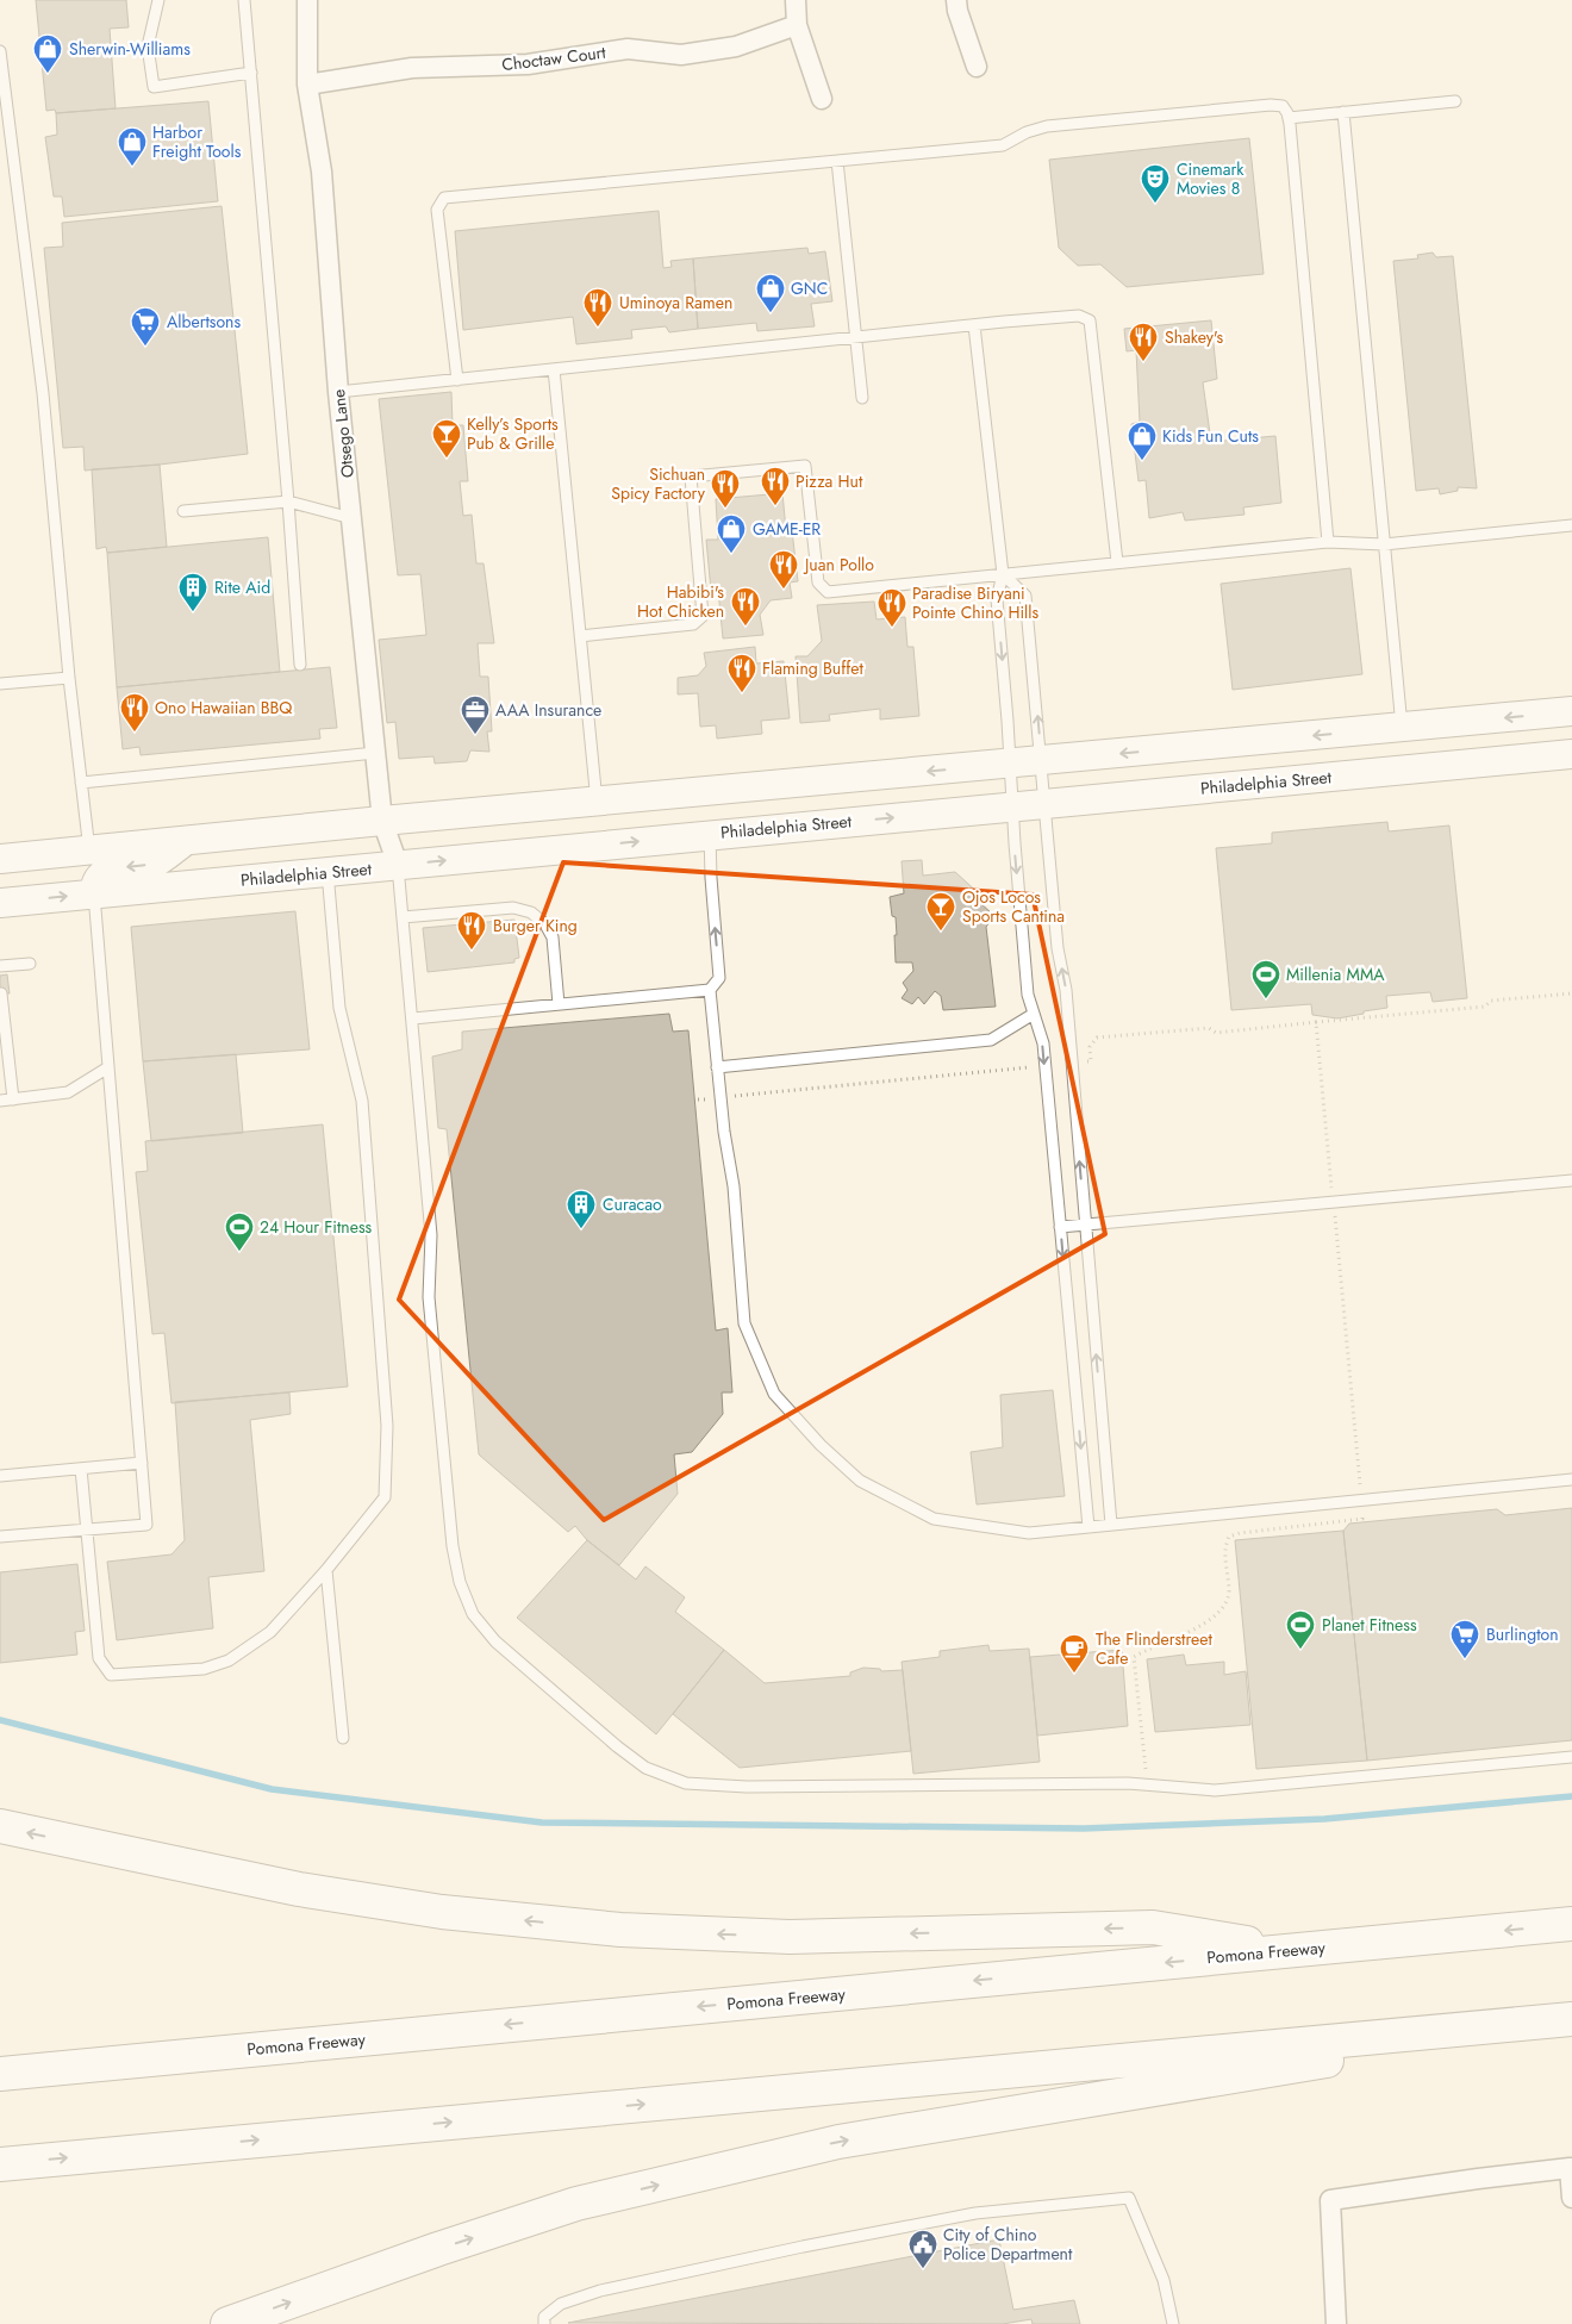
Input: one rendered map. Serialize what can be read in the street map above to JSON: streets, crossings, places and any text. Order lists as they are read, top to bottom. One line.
{"streets":{"highway":["Pomona Freeway"],"main road":["Philadelphia Street"],"street":["Choctaw Court","Otsego Lane"]},"crossings":[["Choctaw Court","Otsego Lane"],["Otsego Lane","Philadelphia Street"]],"places":{"shop":["Sherwin-Williams","Harbor Freight Tools","GNC","Kids Fun Cuts","GAME-ER"],"theatre":["Cinemark Movies 8"],"restaurant":["Uminoya Ramen","Shakey's","Pizza Hut","Sichuan Spicy Factory","Juan Pollo","Habibi's Hot Chicken","Paradise Biryani Pointe Chino Hills","Flaming Buffet","Ono Hawaiian BBQ","Burger King"],"supermarket":["Albertsons","Burlington"],"bar":["Kelly’s Sports Pub & Grille","Ojos Locos Sports Cantina"],"building":["Rite Aid","Curacao"],"office":["AAA Insurance"],"sports":["Millenia MMA","24 Hour Fitness","Planet Fitness"],"cafe":["The Flinderstreet Cafe"],"public building":["City of Chino Police Department"]}}
